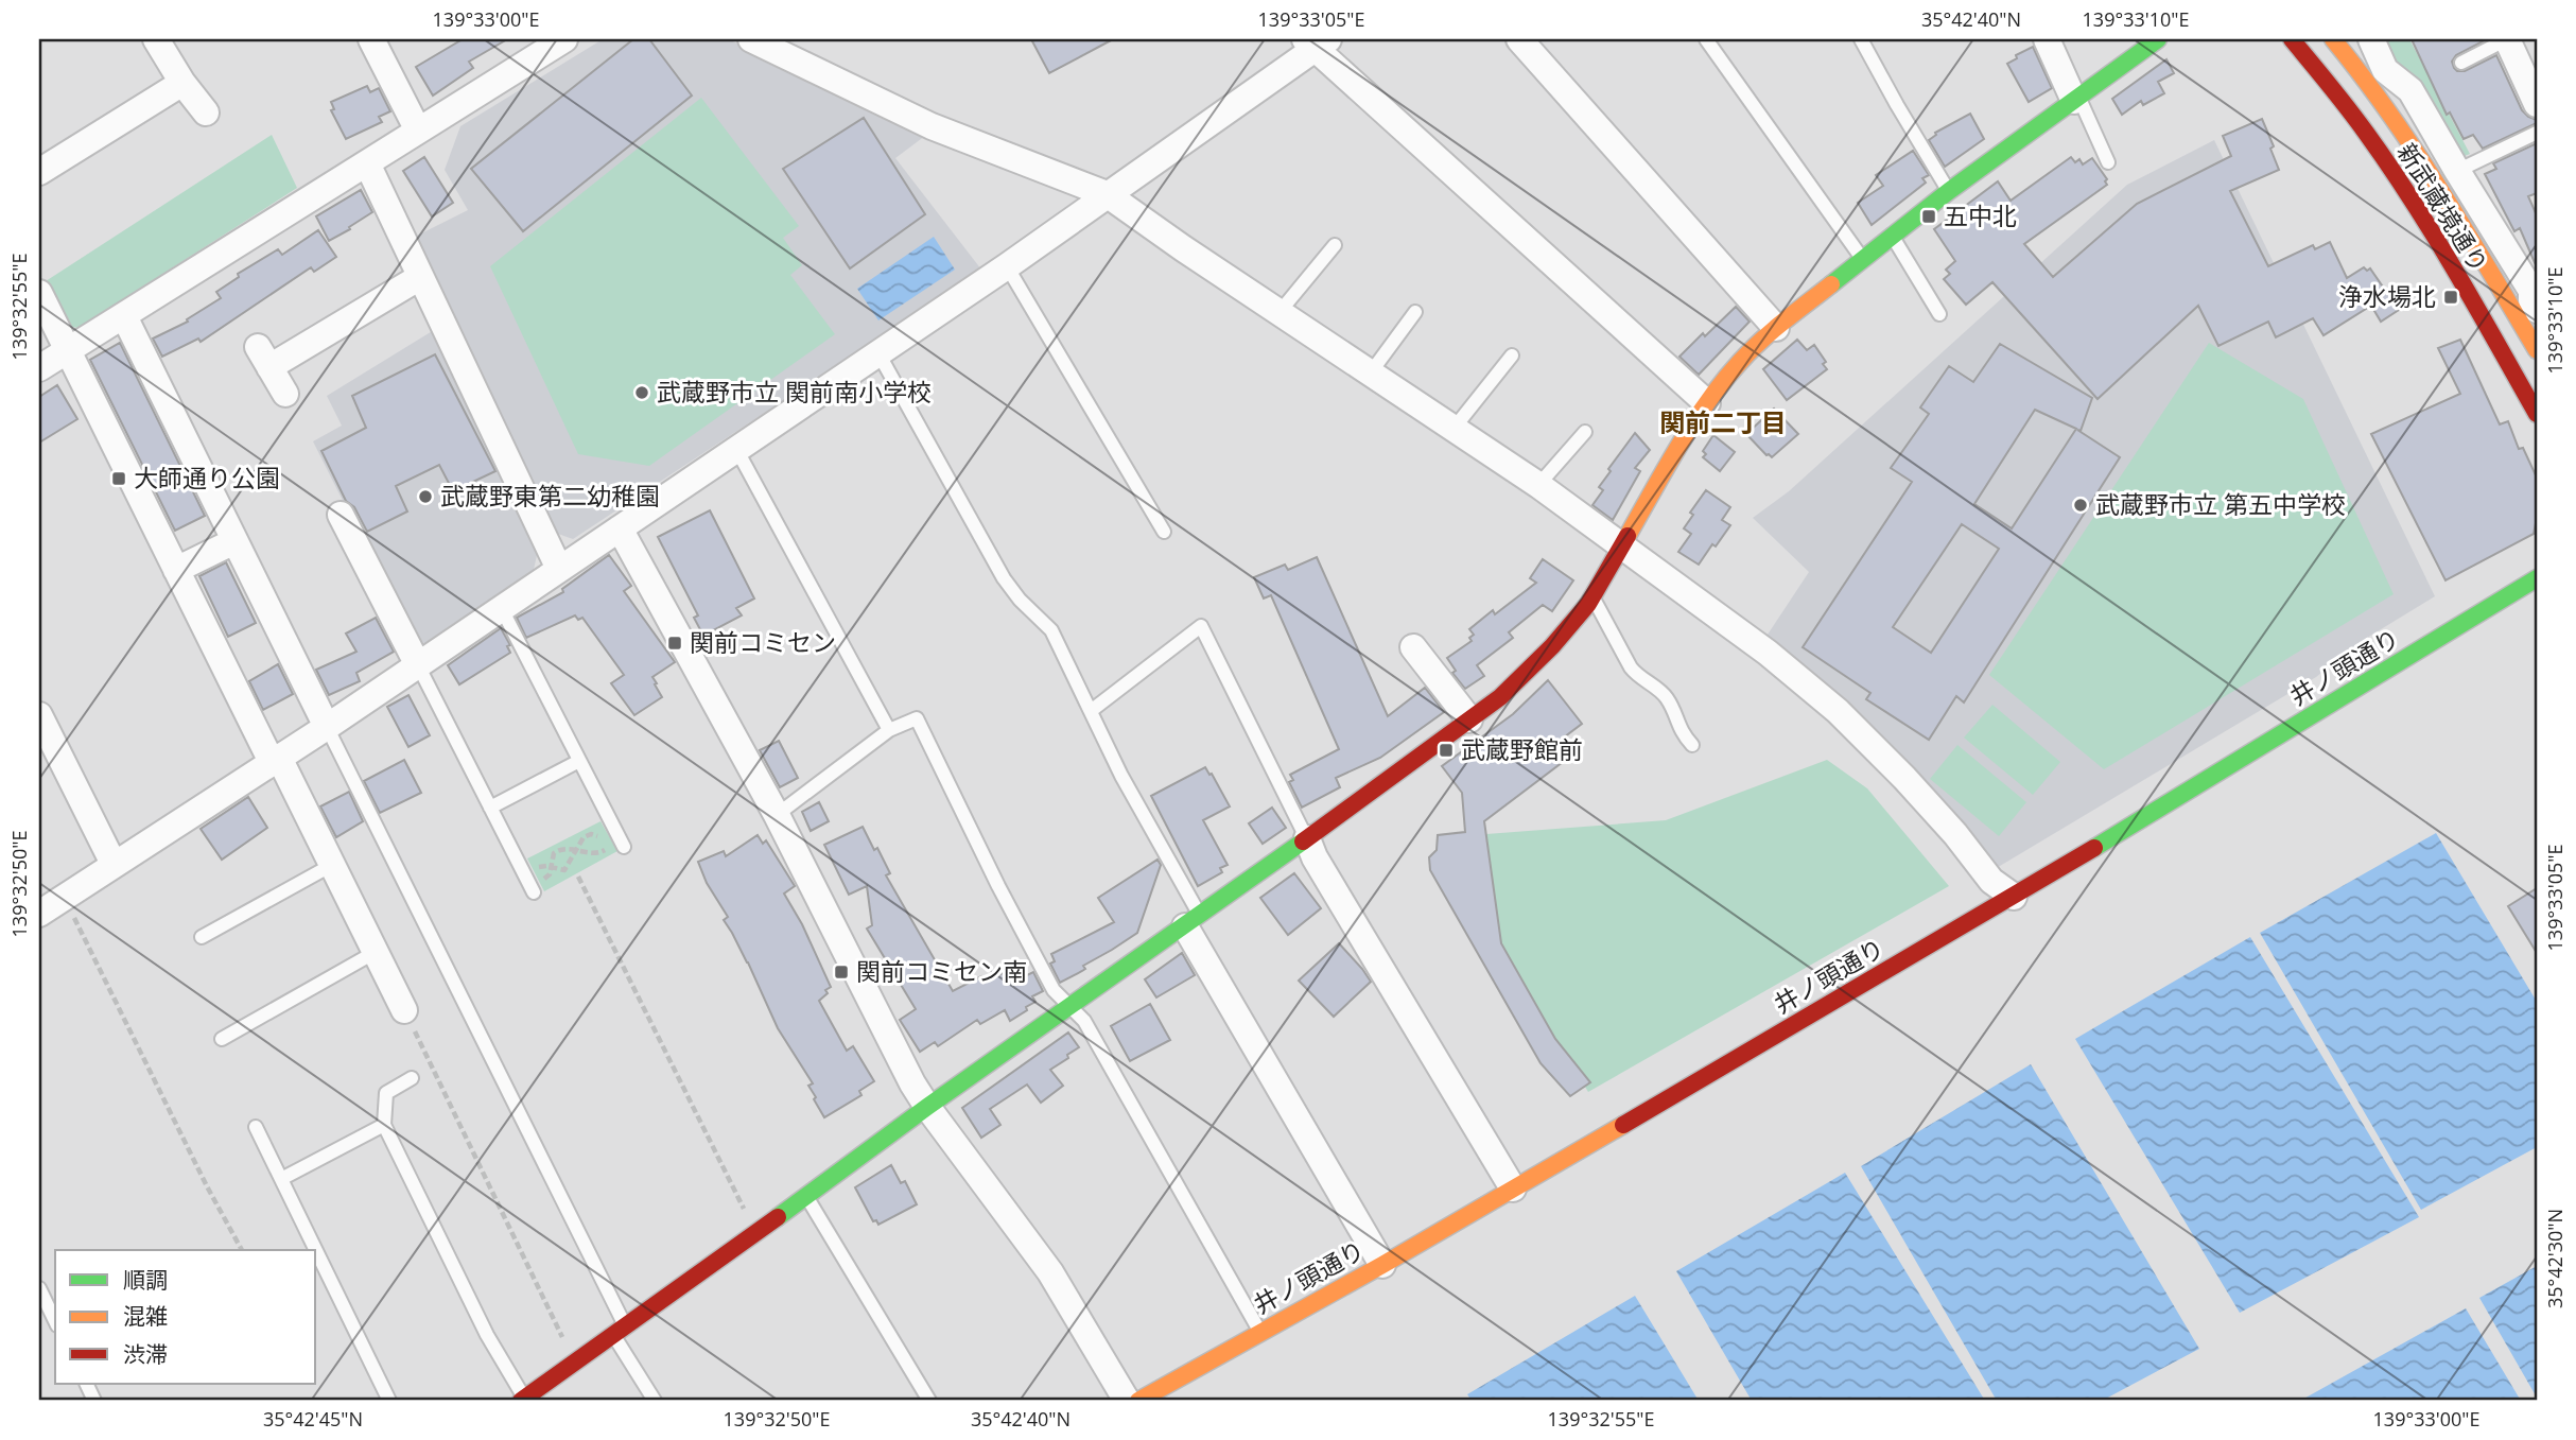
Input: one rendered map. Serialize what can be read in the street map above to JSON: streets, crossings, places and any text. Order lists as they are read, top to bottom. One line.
{"streets":{"main road":["新武蔵境通り","井ノ頭通り"]},"districts":["関前二丁目"],"places":{"transit":["五中北","浄水場北","大師通り公園","関前コミセン","武蔵野館前","関前コミセン南"],"other":["武蔵野市立 関前南小学校","武蔵野東第二幼稚園","武蔵野市立 第五中学校"]},"legend":["順調","混雑","渋滞"],"coordinates":["139°33'00\"E","139°33'05\"E","35°42'40\"N","139°33'10\"E","139°32'55\"E","139°32'50\"E","35°42'30\"N","35°42'45\"N"]}
